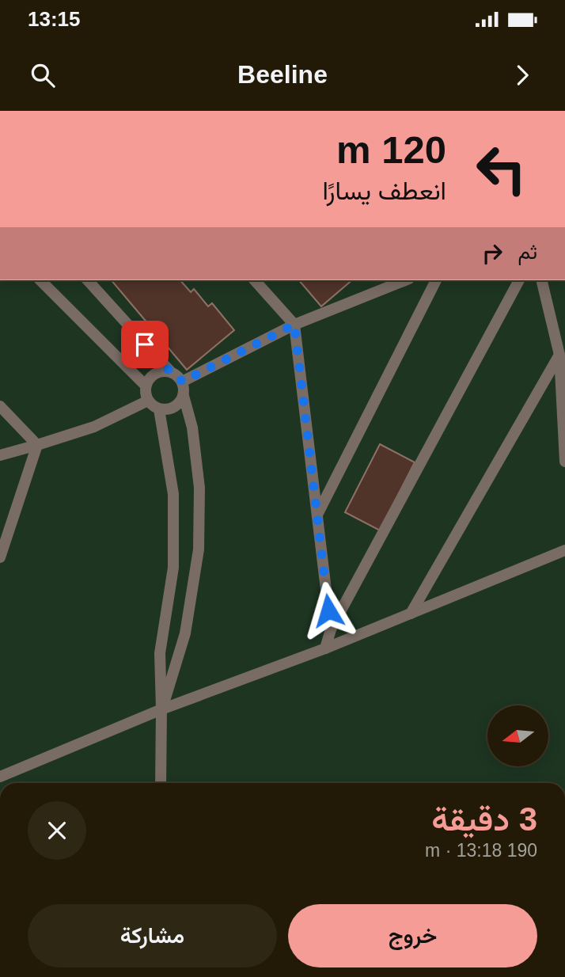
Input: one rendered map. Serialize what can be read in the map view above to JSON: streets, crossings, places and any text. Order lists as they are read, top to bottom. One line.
{"north":"left","page":{"status":"13:15","header":"Beeline","turn":["120 m","انعطف يسارًا"],"then":"ثم","heading":["3 دقيقة","190 m · 13:18"],"buttons":["خروج","مشاركة"]}}
